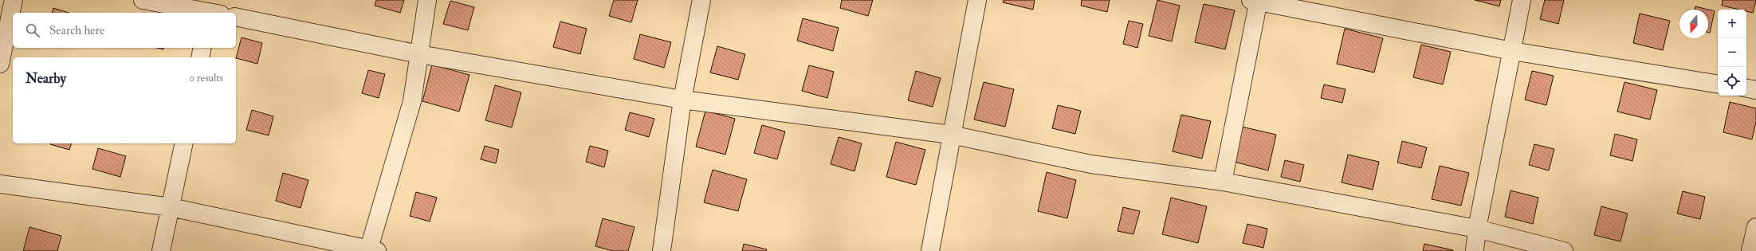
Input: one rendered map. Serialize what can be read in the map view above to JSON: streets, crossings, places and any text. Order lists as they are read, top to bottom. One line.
{"north":"bottom","page":{"map_buttons":["+","−"],"search":"Search here","heading":["Nearby","0 results"]}}
